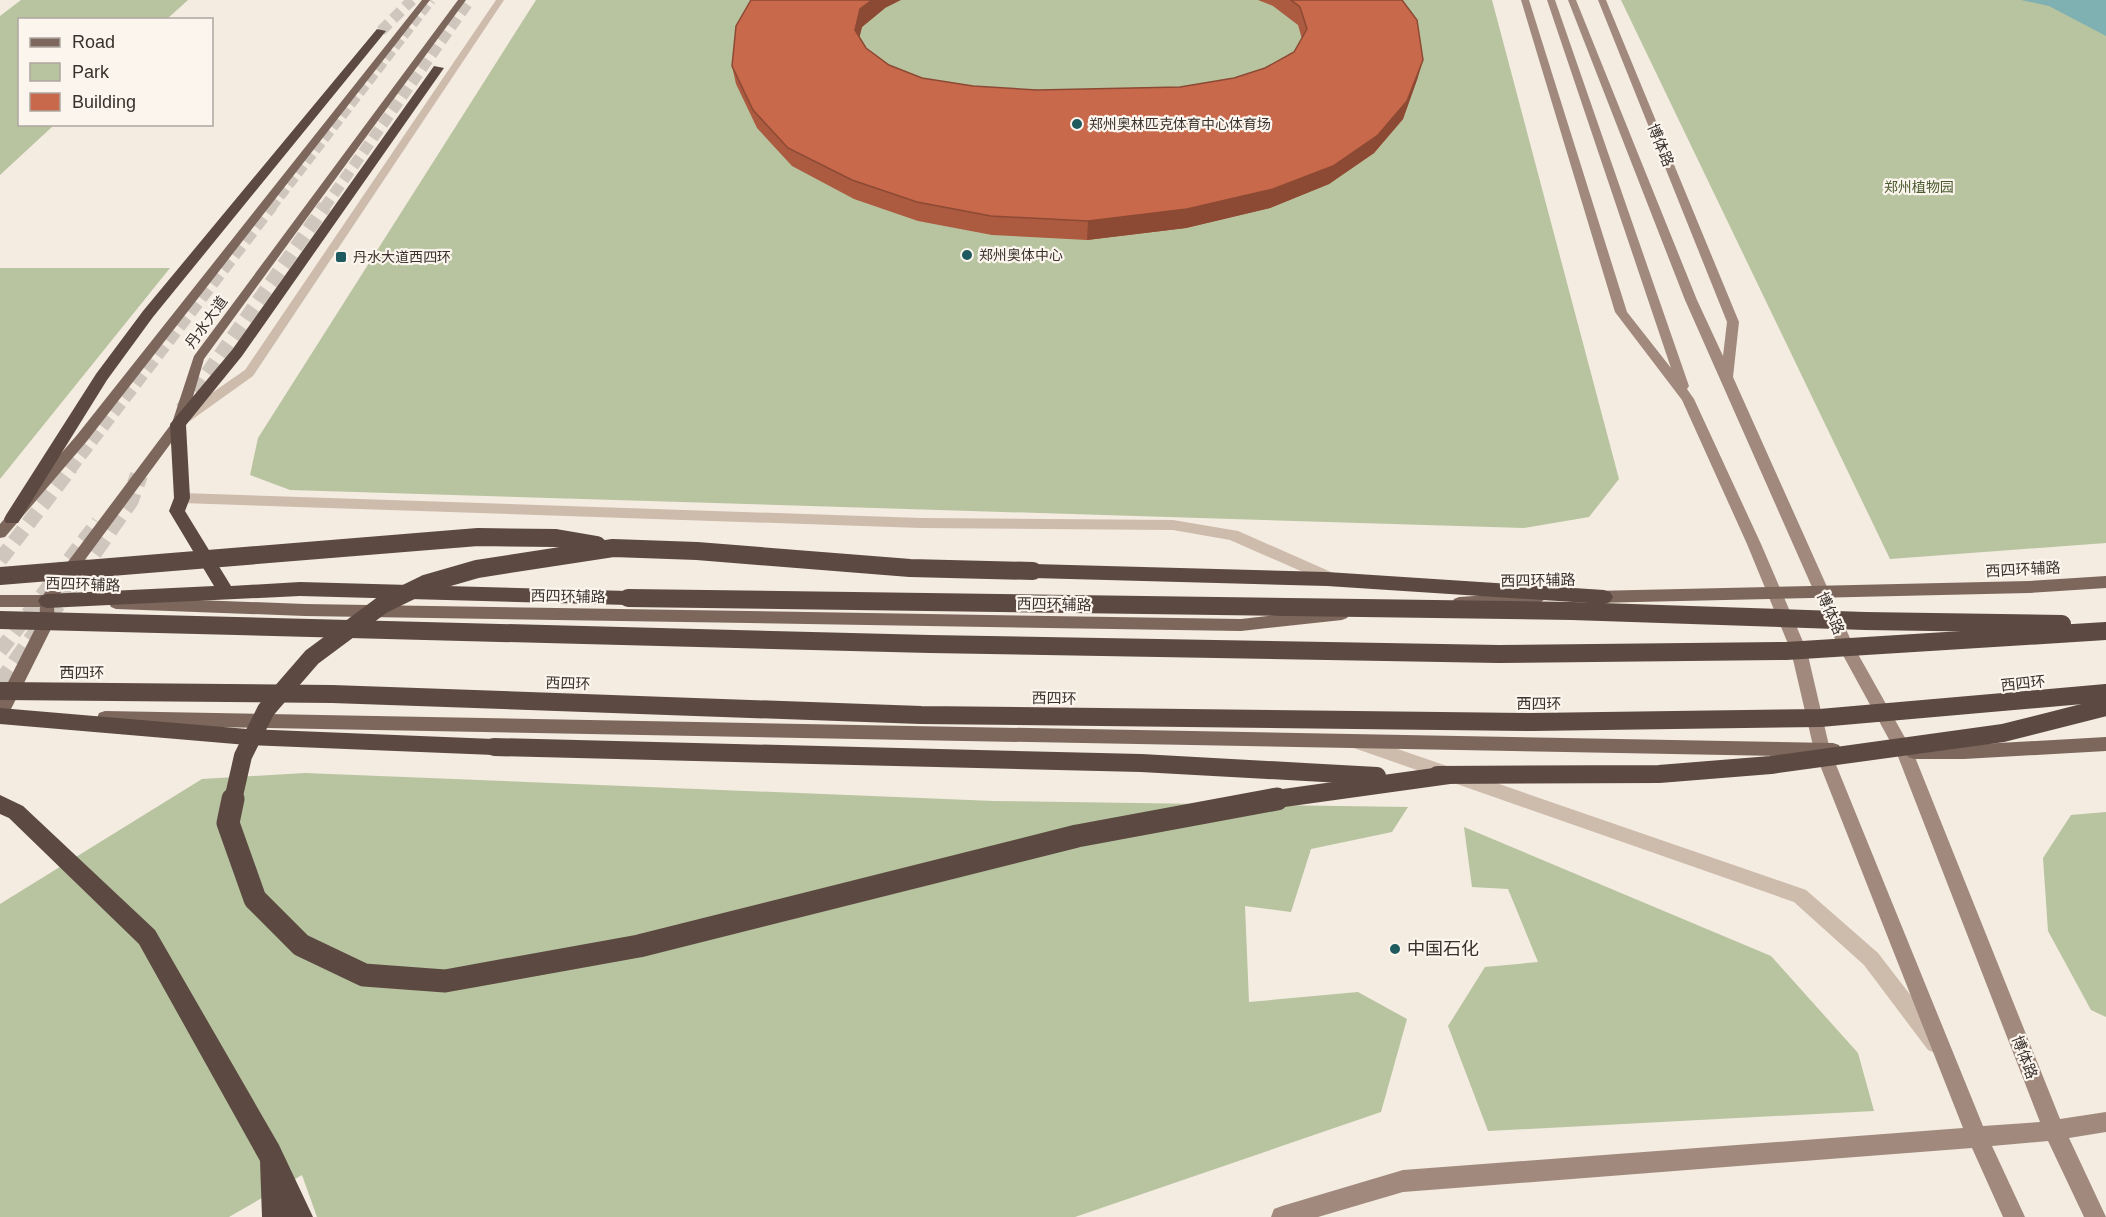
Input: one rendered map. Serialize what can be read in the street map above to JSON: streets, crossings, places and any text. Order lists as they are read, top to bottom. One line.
{"streets":{"highway":["西四环"],"main road":["丹水大道","西四环辅路"],"street":["博体路"]},"crossings":[["博体路","西四环辅路"],["丹水大道","西四环辅路"]],"parks":["郑州植物园"],"places":{"other":["郑州奥林匹克体育中心体育场","郑州奥体中心","中国石化"],"transit":["丹水大道西四环"]},"legend":["Road","Park","Building"]}
